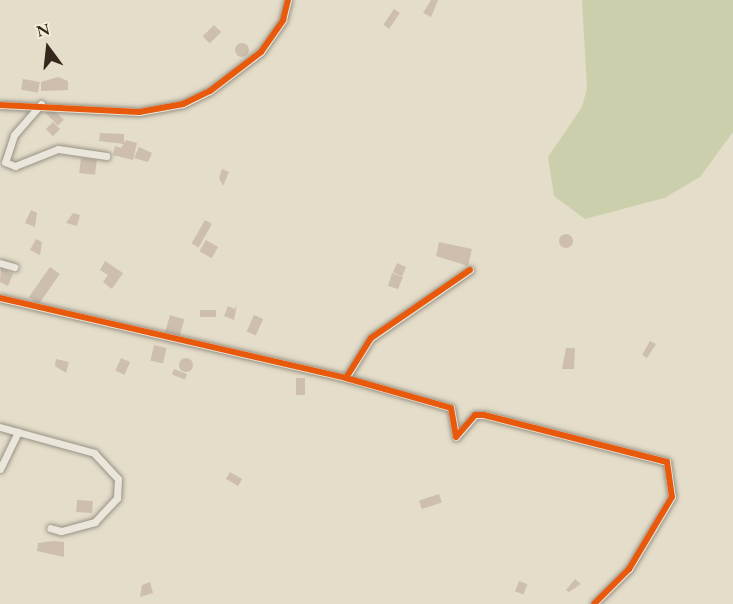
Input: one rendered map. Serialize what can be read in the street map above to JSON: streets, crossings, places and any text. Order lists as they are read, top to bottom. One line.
{"north":"top"}
